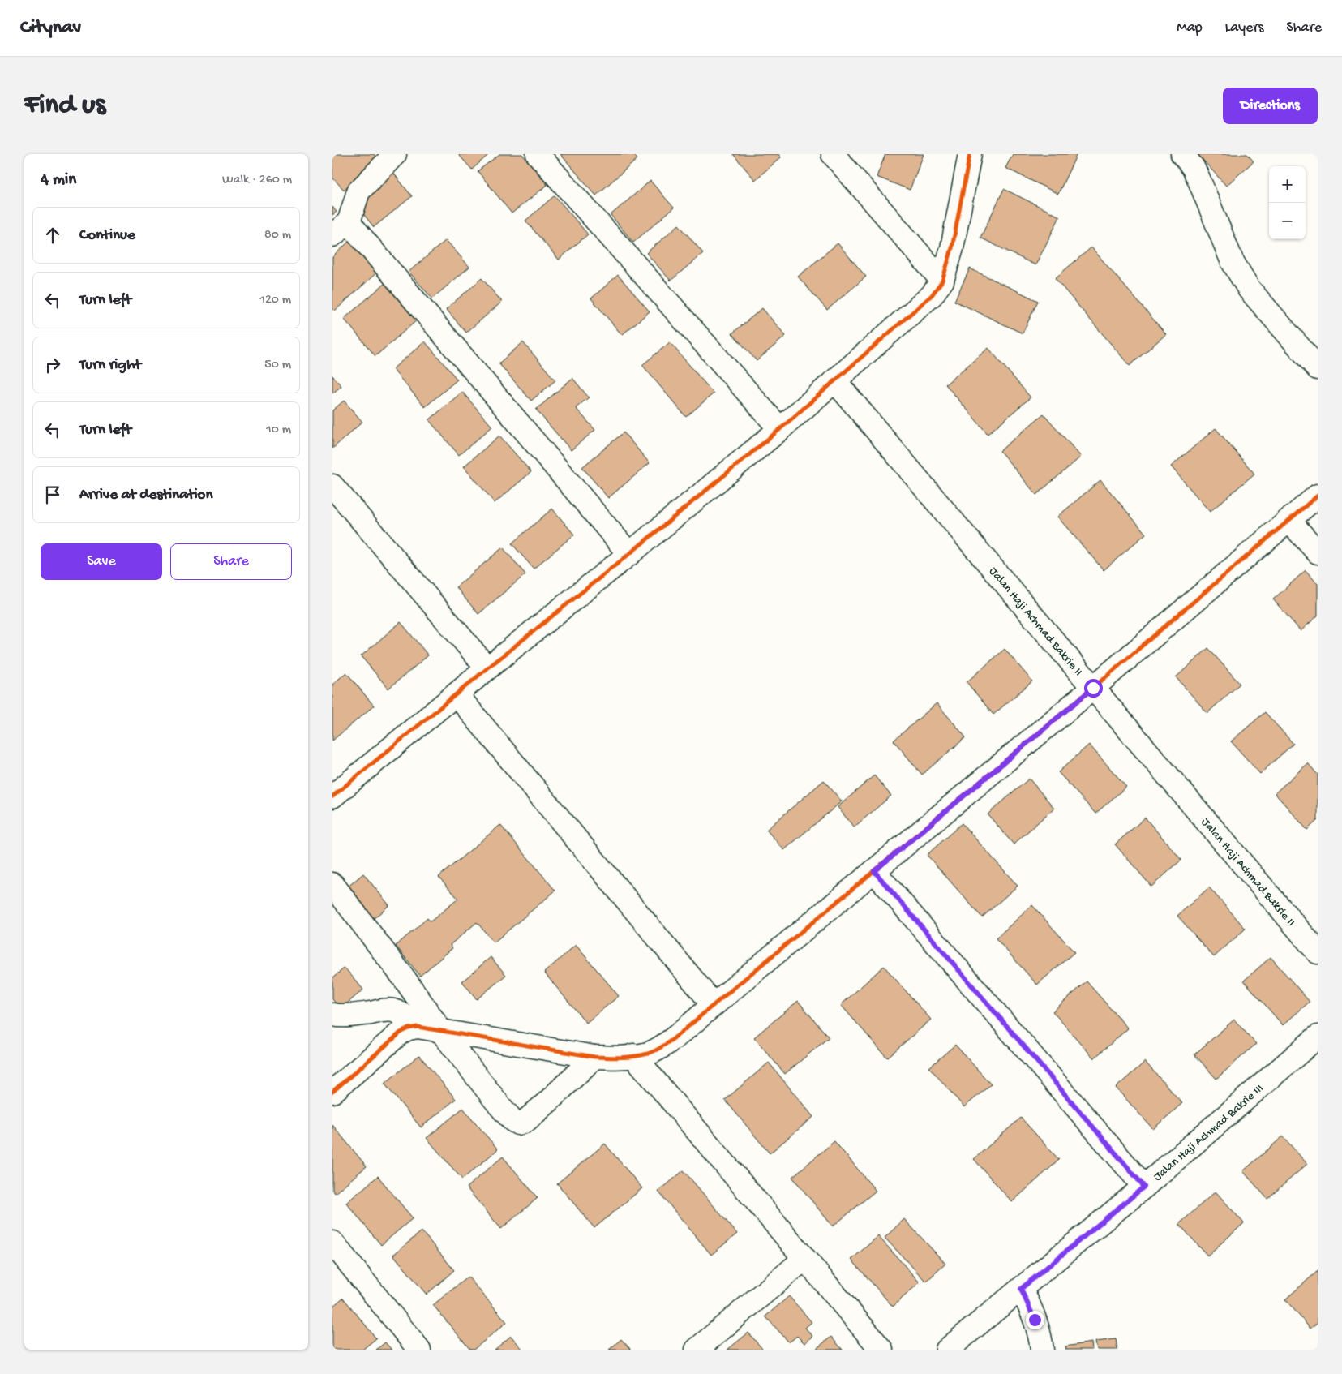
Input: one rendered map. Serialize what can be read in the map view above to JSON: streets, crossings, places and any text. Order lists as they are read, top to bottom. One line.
{"streets":{"street":["Jalan Haji Achmad Bakrie II","Jalan Haji Achmad Bakrie III"]},"page":{"header":"Citynav","nav":["Map","Layers","Share"],"buttons":["Directions",["Save","Share"]],"title":"Find us","heading":["4 min","Walk · 260 m"],"map_buttons":["+","−"],"list":[["Continue","80 m"],["Turn left","120 m"],["Turn right","50 m"],["Turn left","10 m"],"Arrive at destination"]}}
